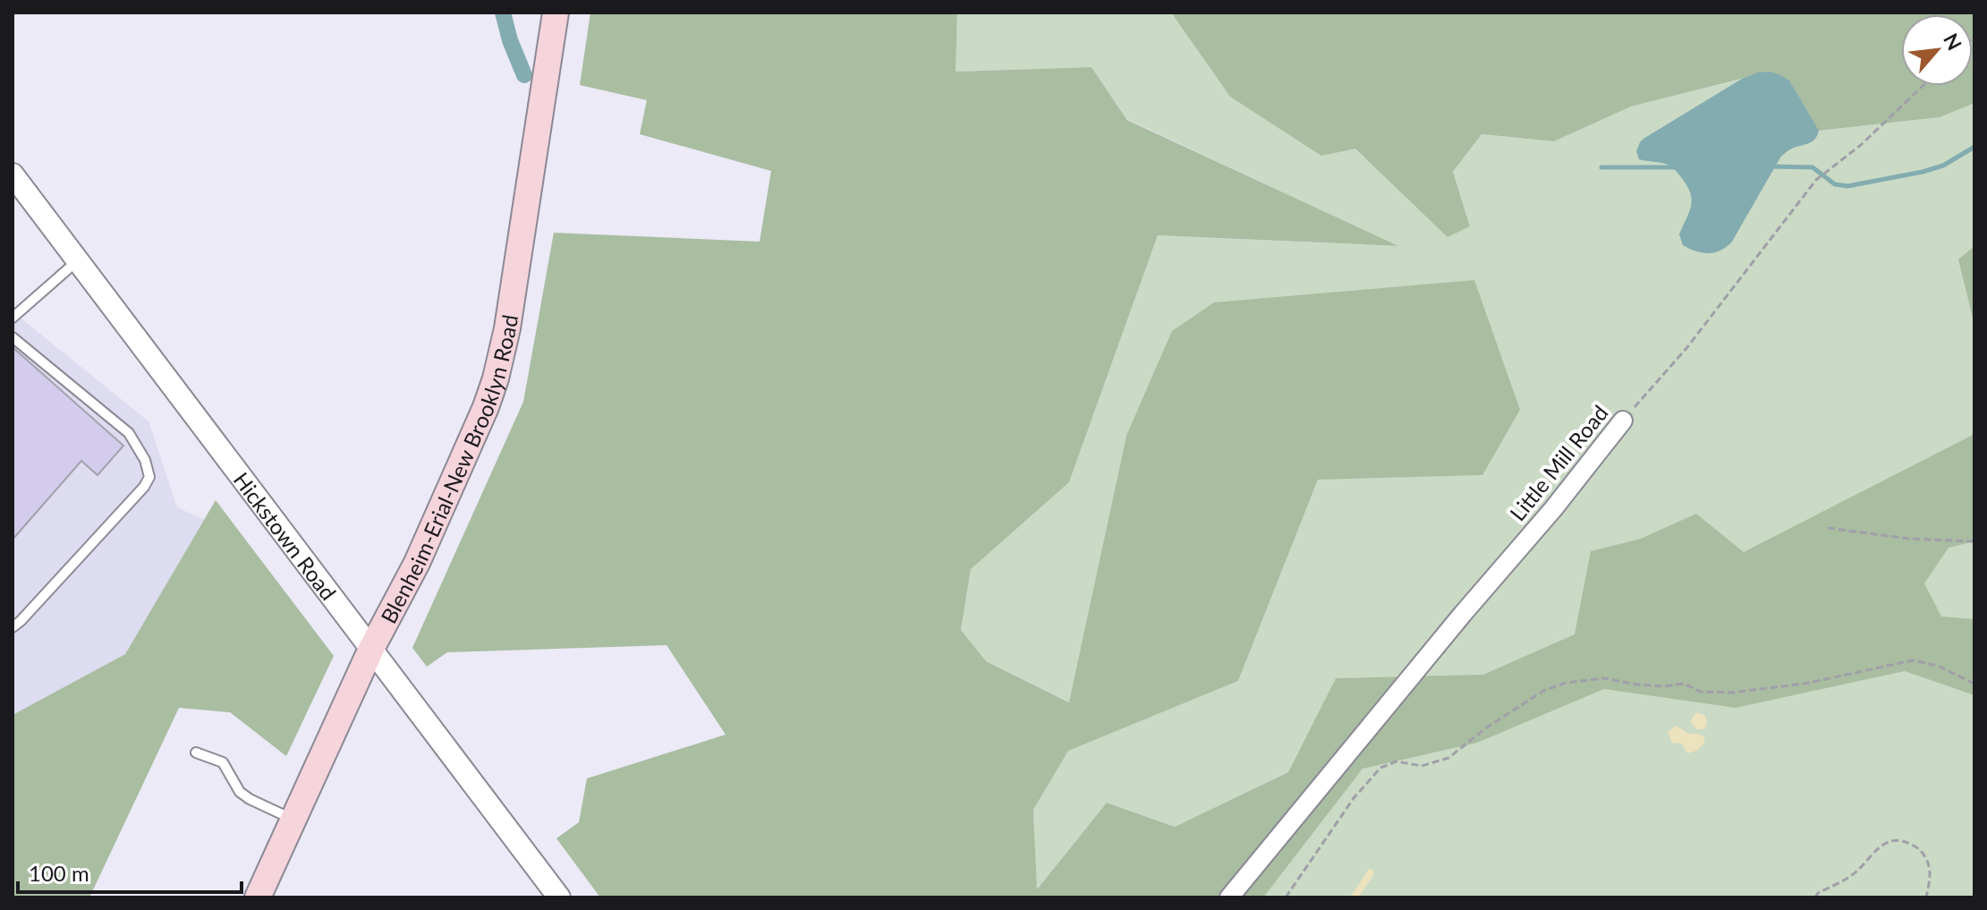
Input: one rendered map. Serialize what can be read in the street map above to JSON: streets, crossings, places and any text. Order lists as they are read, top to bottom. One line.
{"streets":{"main road":["Blenheim-Erial-New Brooklyn Road"],"street":["Little Mill Road","Hickstown Road"]},"crossings":[["Blenheim-Erial-New Brooklyn Road","Hickstown Road"]],"scale_bar":"100 m","north":"top right"}
